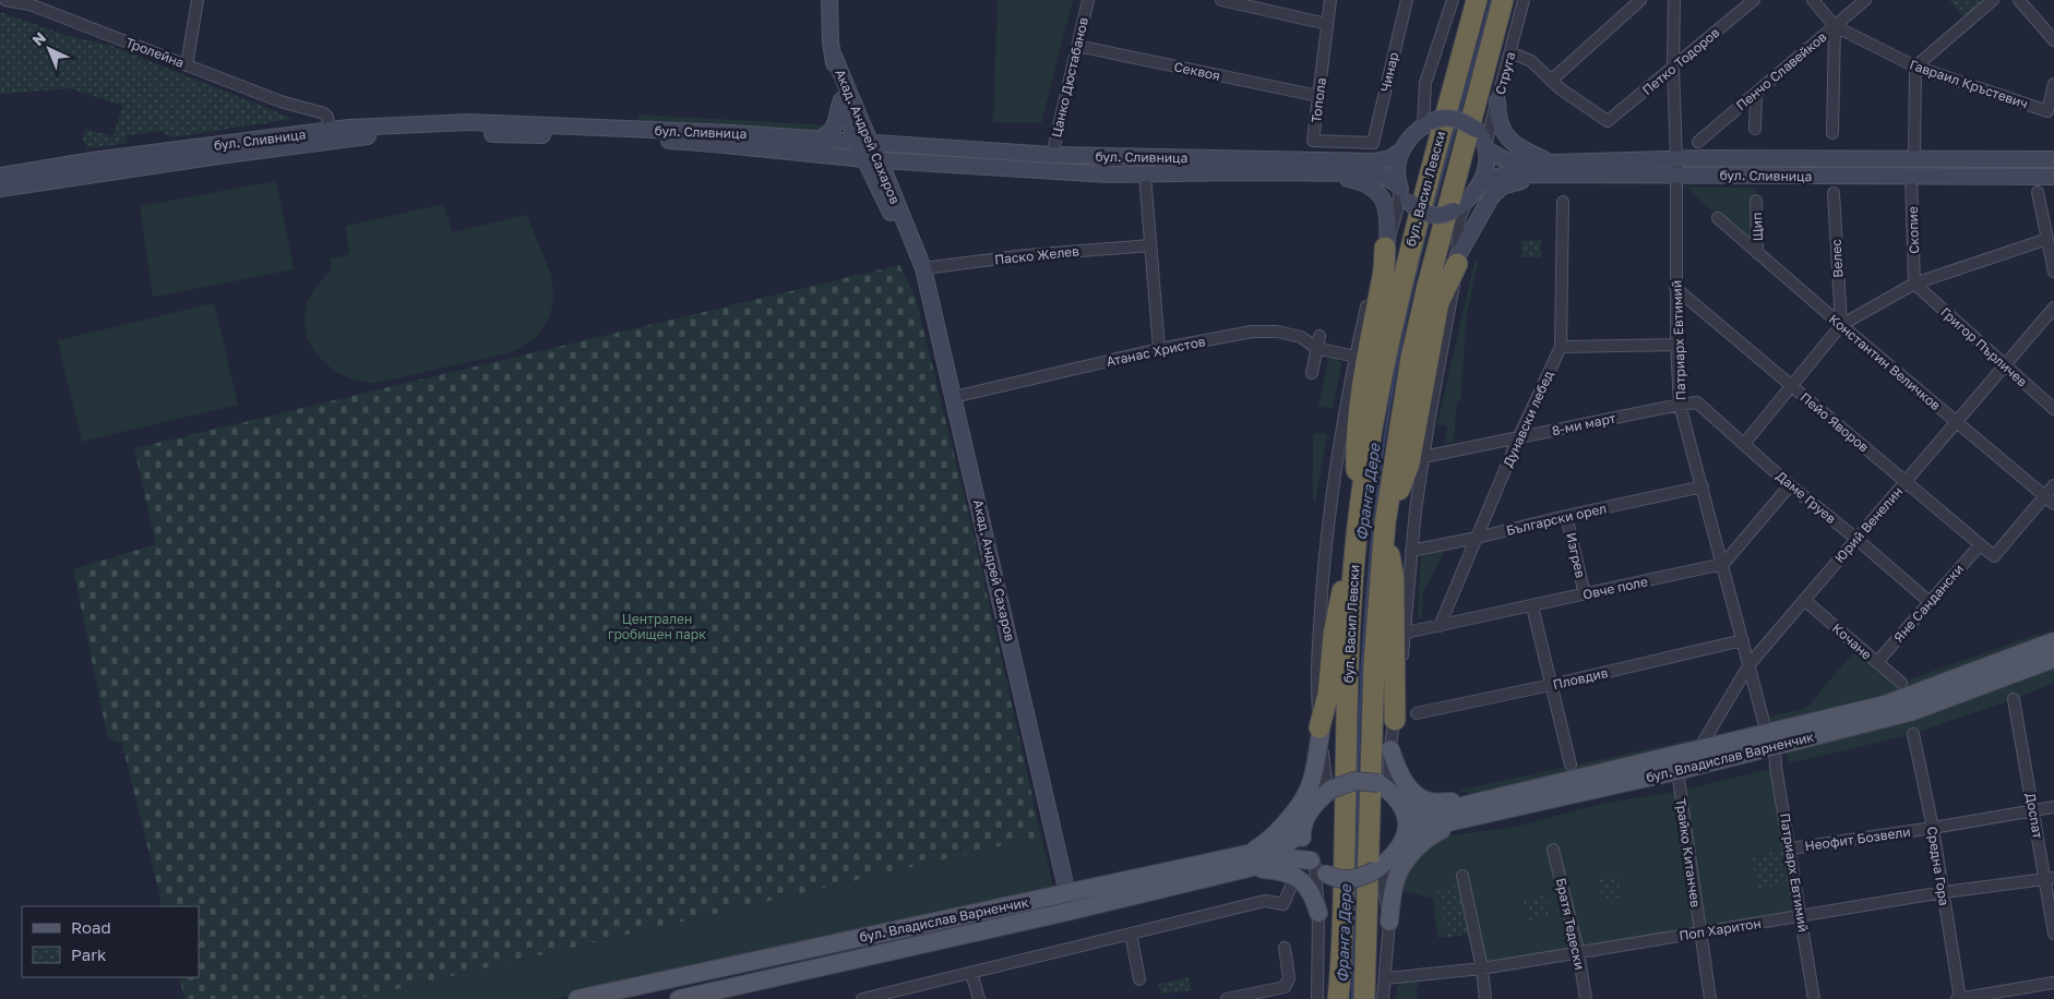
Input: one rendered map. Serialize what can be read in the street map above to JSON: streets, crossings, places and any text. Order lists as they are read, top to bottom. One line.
{"streets":{"highway":["бул. Васил Левски"],"main road":["бул. Сливница","Акад. Андрей Сахаров","бул. Владислав Варненчик"],"street":["Тролейна","Петко Тодоров","Секвоя","Пенчо Славейков","Чинар","Струга","Цанко Дюстабанов","Гавраил Кръстевич","Топола","Щип","Скопие","Паско Желев","Велес","Патриарх Евтимий","Григор Пърличев","Атанас Христов","Константин Величков","Дунавски лебед","Пейо Яворов","8-ми март","Даме Груев","Български орел","Юрий Венелин","Изгрев","Овче поле","Яне Сандански","Кочане","Пловдив","Доспат","Неофит Бозвели","Трайко Китанчев","Средна Гора","Братя Тедески","Поп Харитон"]},"crossings":[["Тролейна","бул. Сливница"],["Петко Тодоров","Патриарх Евтимий"],["Секвоя","Цанко Дюстабанов"],["Секвоя","Топола"],["Пенчо Славейков","Гавраил Кръстевич"],["Чинар","Топола"],["Струга","бул. Сливница"],["Цанко Дюстабанов","бул. Сливница"],["бул. Сливница","Акад. Андрей Сахаров"],["бул. Сливница","Скопие"],["бул. Сливница","Патриарх Евтимий"],["Акад. Андрей Сахаров","Паско Желев"],["Акад. Андрей Сахаров","Атанас Христов"],["Акад. Андрей Сахаров","бул. Владислав Варненчик"],["Щип","Константин Величков"],["Скопие","Григор Пърличев"],["Велес","Константин Величков"],["Патриарх Евтимий","Пейо Яворов"],["Патриарх Евтимий","8-ми март"],["Патриарх Евтимий","Даме Груев"],["Патриарх Евтимий","Български орел"],["Патриарх Евтимий","Юрий Венелин"],["Патриарх Евтимий","Овче поле"],["Патриарх Евтимий","Пловдив"],["Патриарх Евтимий","бул. Владислав Варненчик"],["Патриарх Евтимий","Неофит Бозвели"],["Патриарх Евтимий","Поп Харитон"],["Григор Пърличев","Юрий Венелин"],["Константин Величков","Пейо Яворов"],["Константин Величков","Юрий Венелин"],["Дунавски лебед","8-ми март"],["Дунавски лебед","Български орел"],["Дунавски лебед","Овче поле"],["Пейо Яворов","Юрий Венелин"],["Пейо Яворов","Яне Сандански"],["8-ми март","Даме Груев"],["Даме Груев","Юрий Венелин"],["Даме Груев","Яне Сандански"],["Български орел","Изгрев"],["Юрий Венелин","Кочане"],["Юрий Венелин","бул. Владислав Варненчик"],["Изгрев","Овче поле"],["Яне Сандански","Кочане"],["бул. Владислав Варненчик","Трайко Китанчев"],["Доспат","Неофит Бозвели"],["Доспат","Поп Харитон"],["Неофит Бозвели","Средна Гора"],["Трайко Китанчев","Поп Харитон"],["Средна Гора","Поп Харитон"],["Братя Тедески","Поп Харитон"]],"water":["Франга Дере"],"parks":["Централен гробищен парк"],"legend":["Road","Park"],"north":"top left"}
